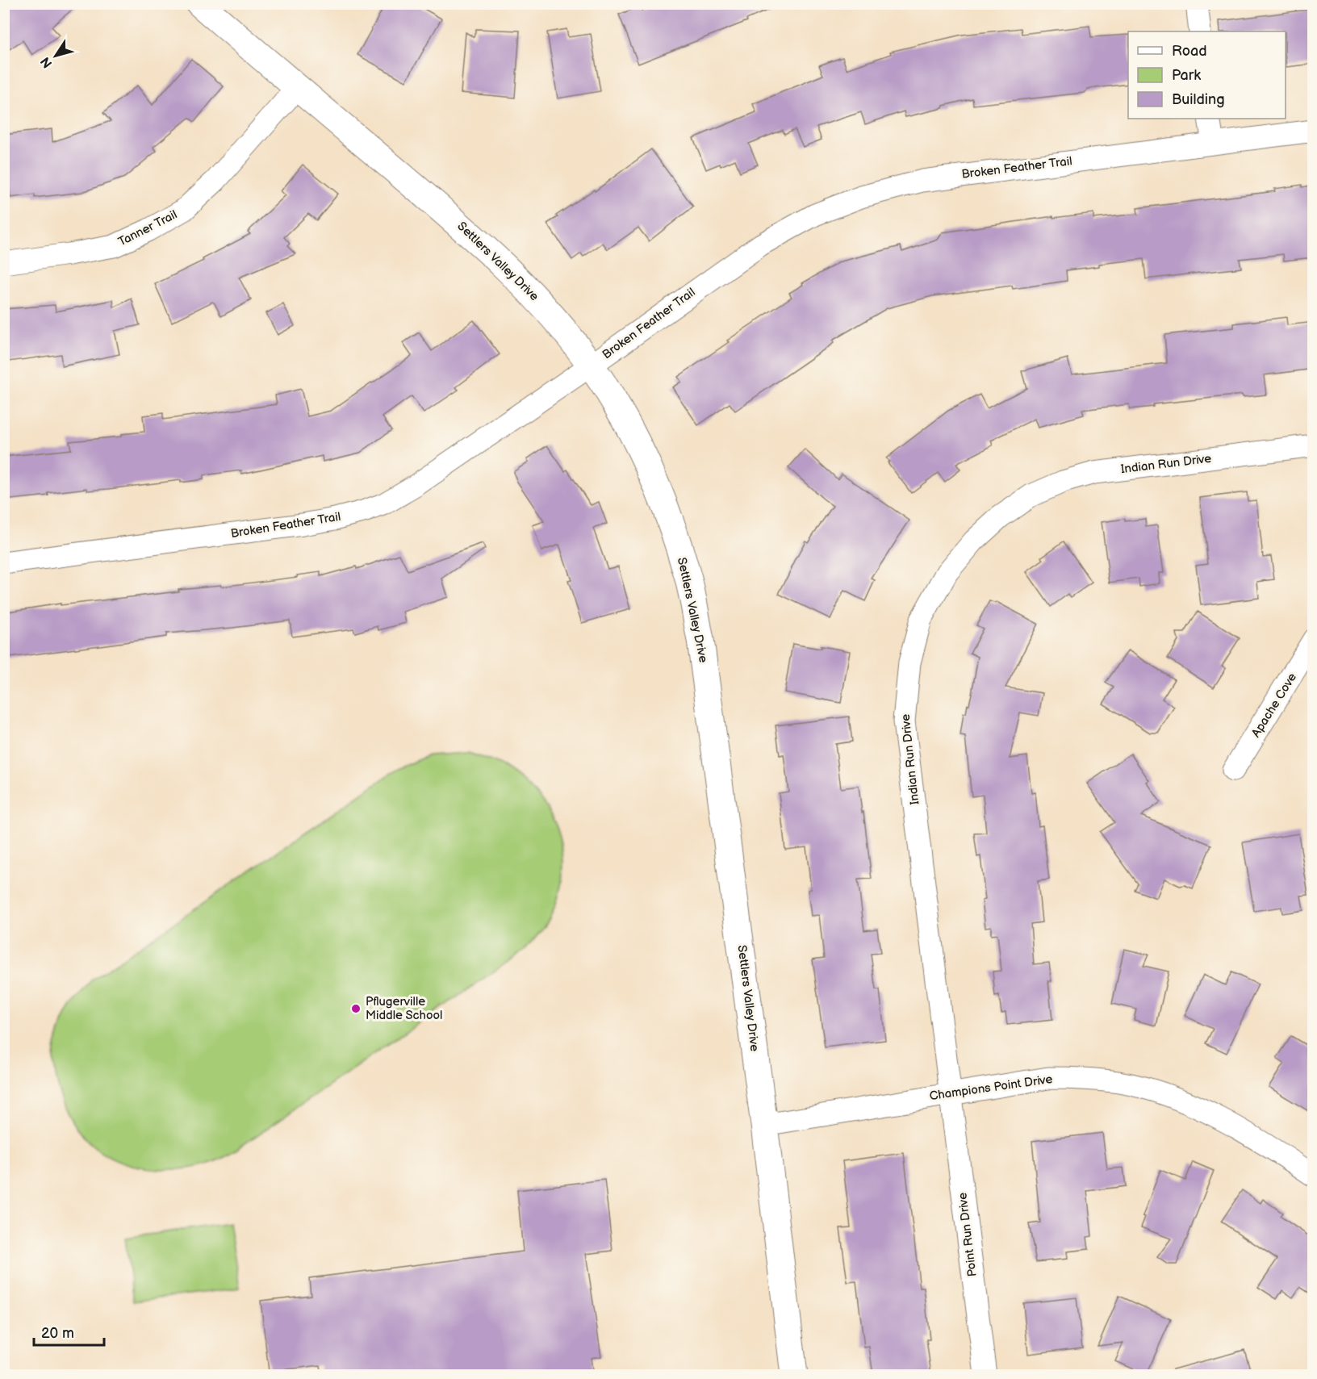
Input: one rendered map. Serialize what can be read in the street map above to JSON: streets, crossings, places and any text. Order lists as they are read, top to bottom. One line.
{"streets":{"street":["Broken Feather Trail","Tanner Trail","Settlers Valley Drive","Indian Run Drive","Apache Cove","Champions Point Drive","Point Run Drive"]},"crossings":[["Broken Feather Trail","Settlers Valley Drive"],["Tanner Trail","Settlers Valley Drive"],["Settlers Valley Drive","Champions Point Drive"],["Indian Run Drive","Champions Point Drive"],["Indian Run Drive","Point Run Drive"],["Champions Point Drive","Point Run Drive"]],"places":["Pflugerville Middle School"],"legend":["Road","Park","Building"],"scale_bar":"20 m","north":"bottom left"}
